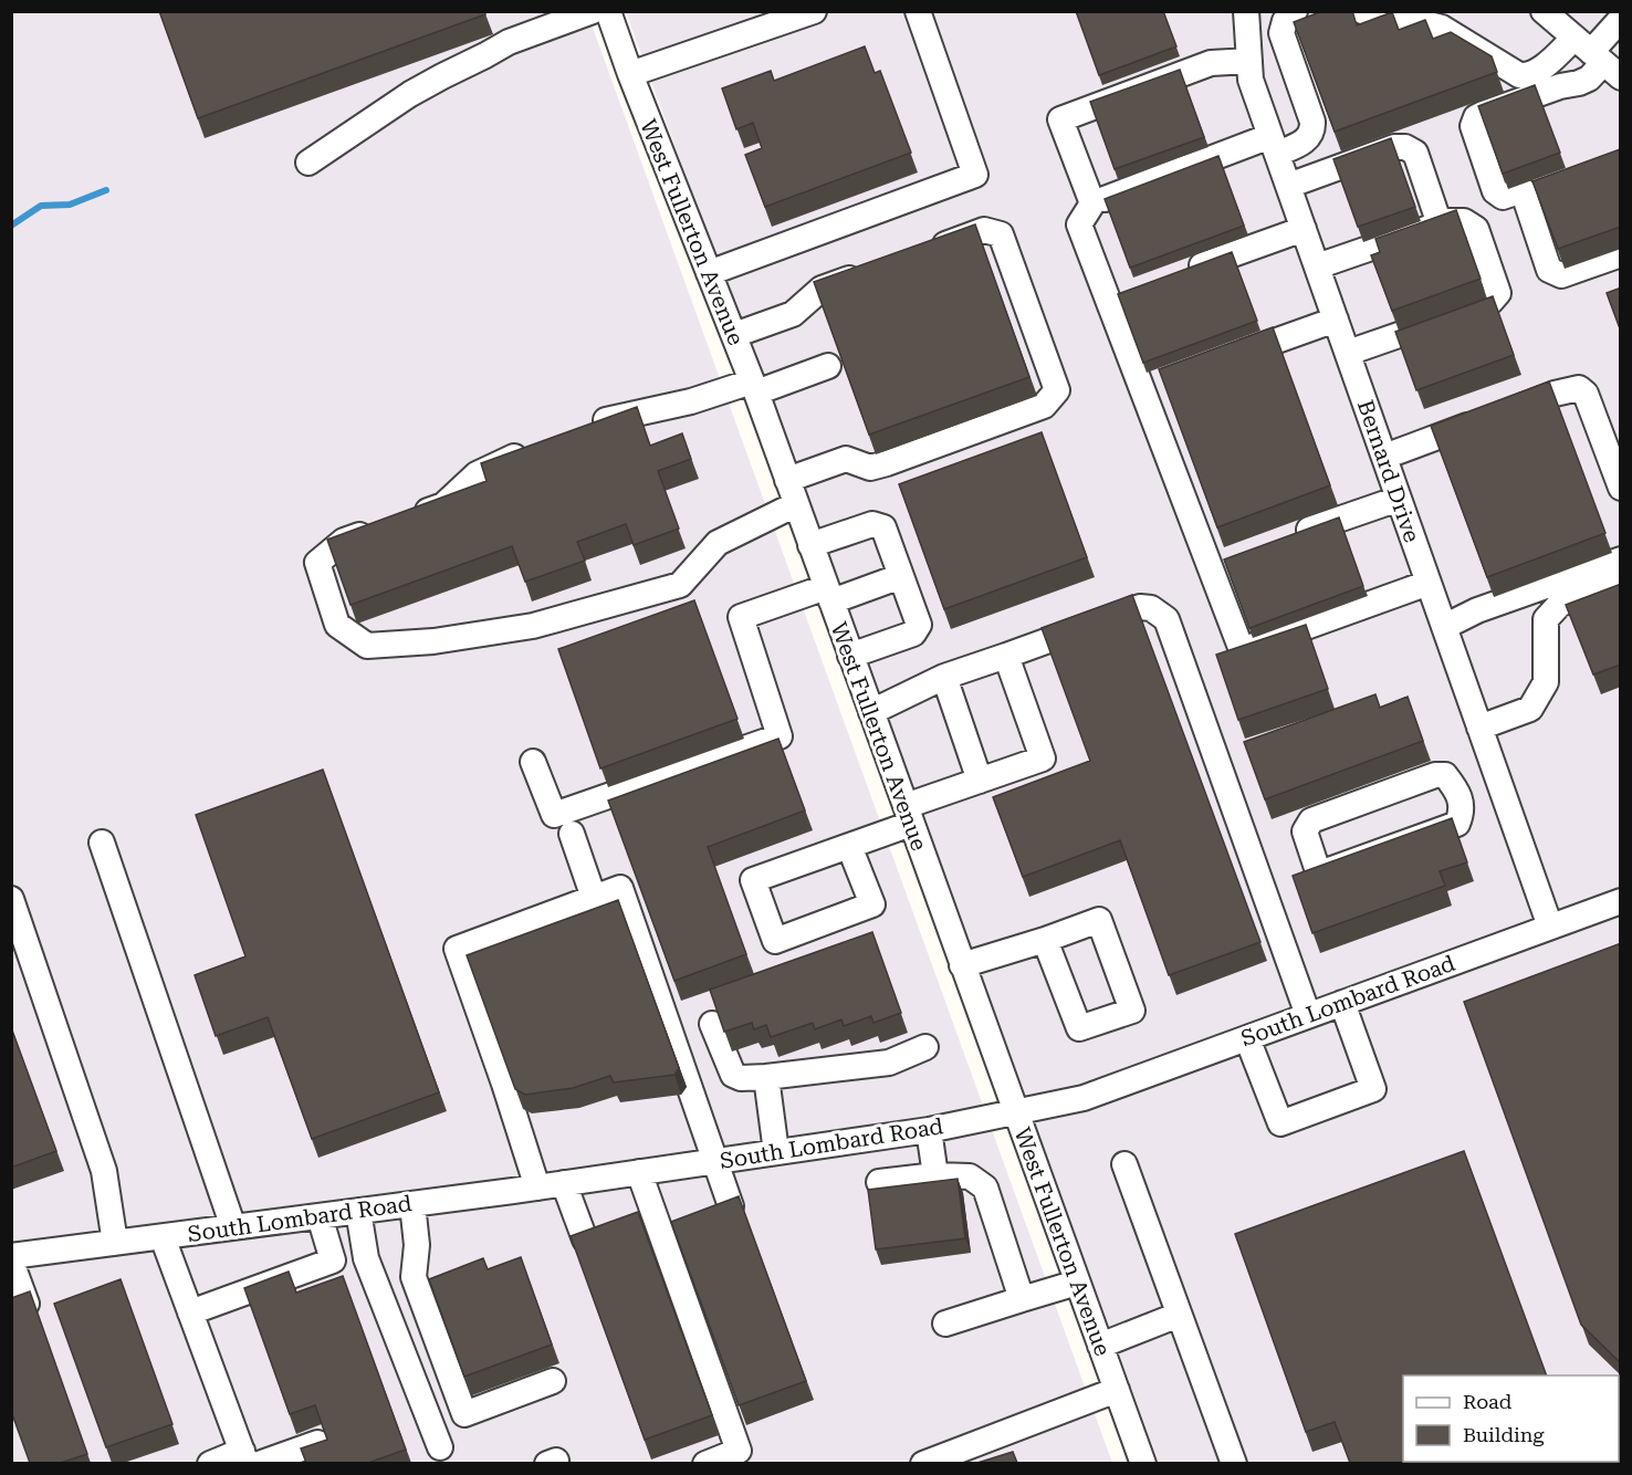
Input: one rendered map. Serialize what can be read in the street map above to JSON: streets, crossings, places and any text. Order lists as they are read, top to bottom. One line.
{"streets":{"street":["West Fullerton Avenue","Bernard Drive","South Lombard Road"]},"crossings":[["West Fullerton Avenue","South Lombard Road"],["Bernard Drive","South Lombard Road"]],"legend":["Road","Building"]}
